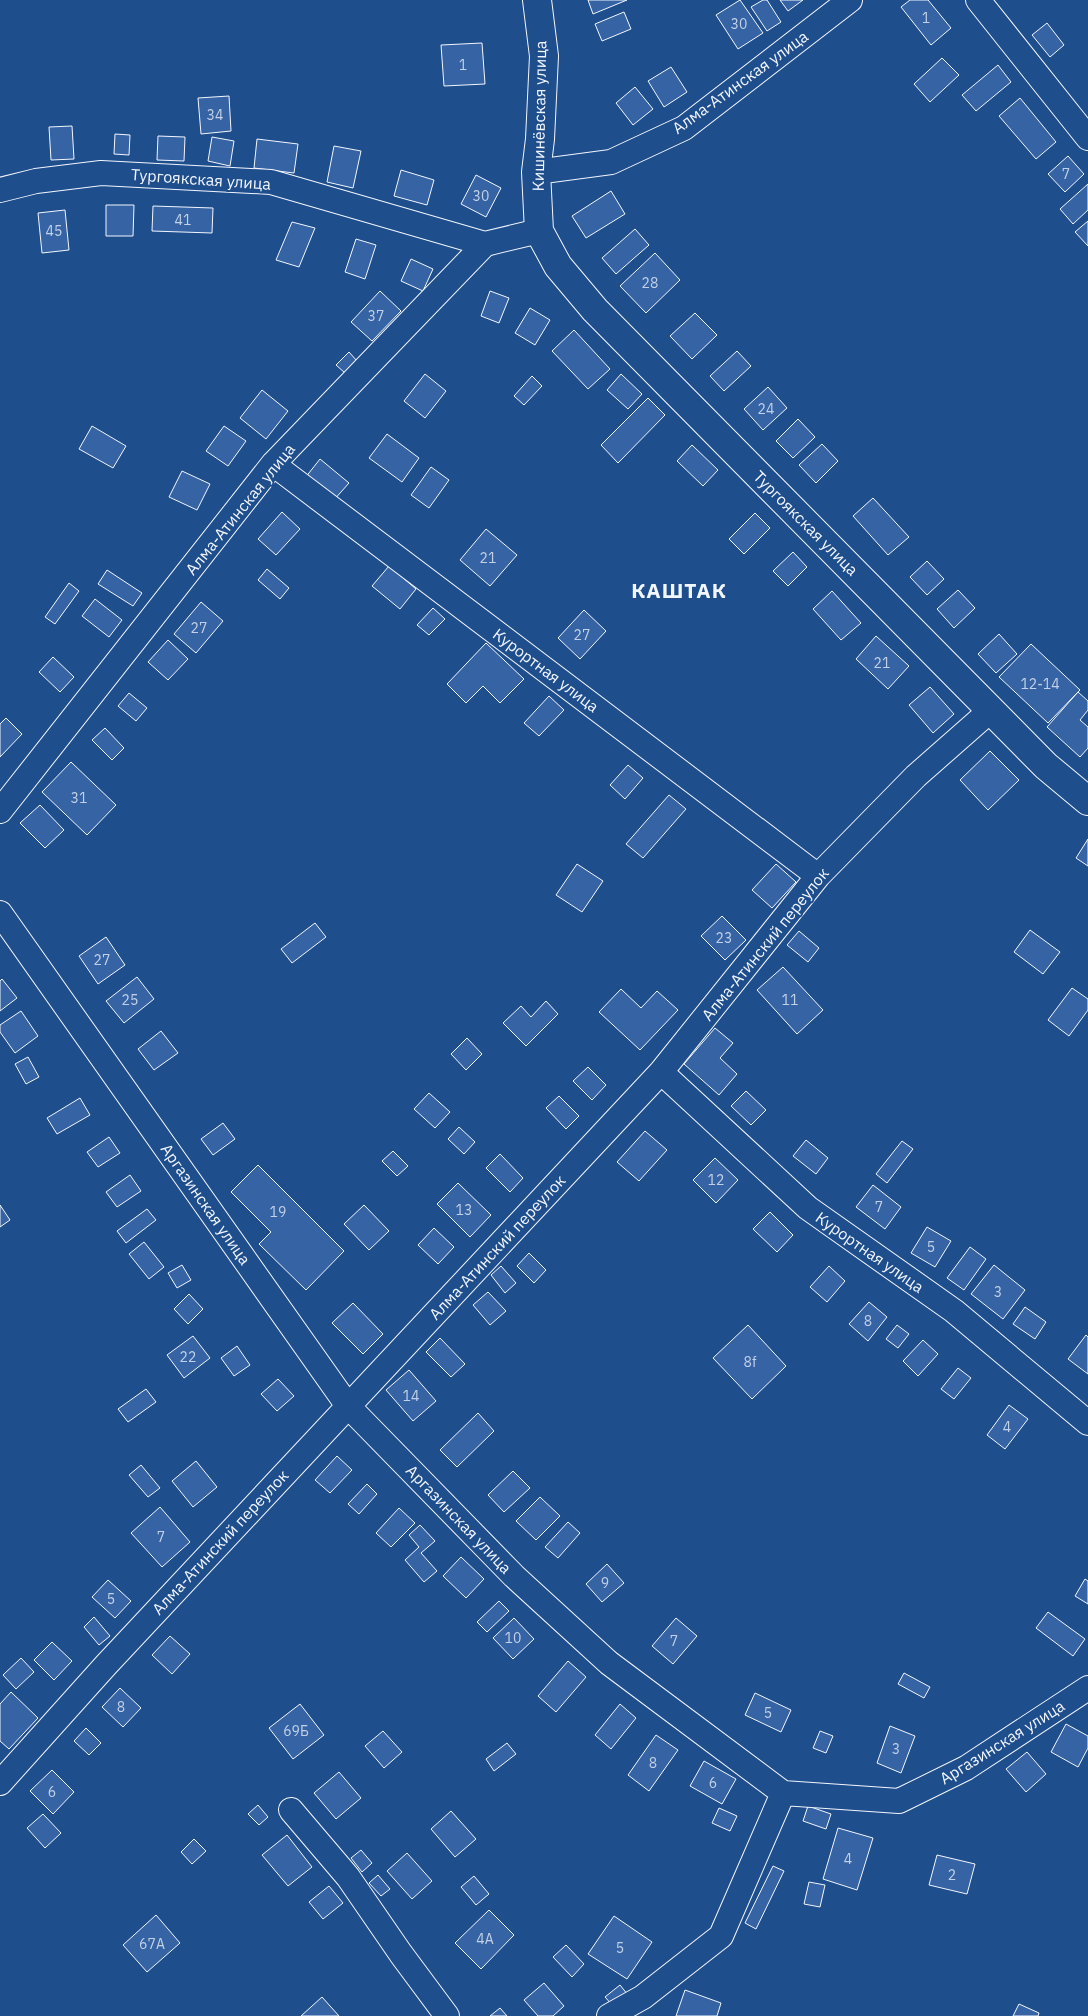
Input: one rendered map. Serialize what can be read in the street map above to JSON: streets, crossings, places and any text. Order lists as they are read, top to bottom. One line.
{"streets":{"main road":["Кишинёвская улица","Тургоякская улица"],"street":["Алма-Атинская улица","Курортная улица","Алма-Атинский переулок","Аргазинская улица"]},"crossings":[["Алма-Атинская улица","Кишинёвская улица"],["Алма-Атинская улица","Тургоякская улица"],["Алма-Атинская улица","Курортная улица"],["Кишинёвская улица","Тургоякская улица"],["Тургоякская улица","Алма-Атинский переулок"],["Курортная улица","Алма-Атинский переулок"],["Алма-Атинский переулок","Аргазинская улица"]],"districts":["КАШТАК"],"house_numbers":["1","30","1","34","7","30","41","45","28","37","24","21","27","27","21","12-14","31","23","27","25","11","12","7","13","19","5","3","8","22","8f","14","4","7","9","5","10","7","8","5","69Б","3","8","6","6","4","2","4А","67А","5"]}
